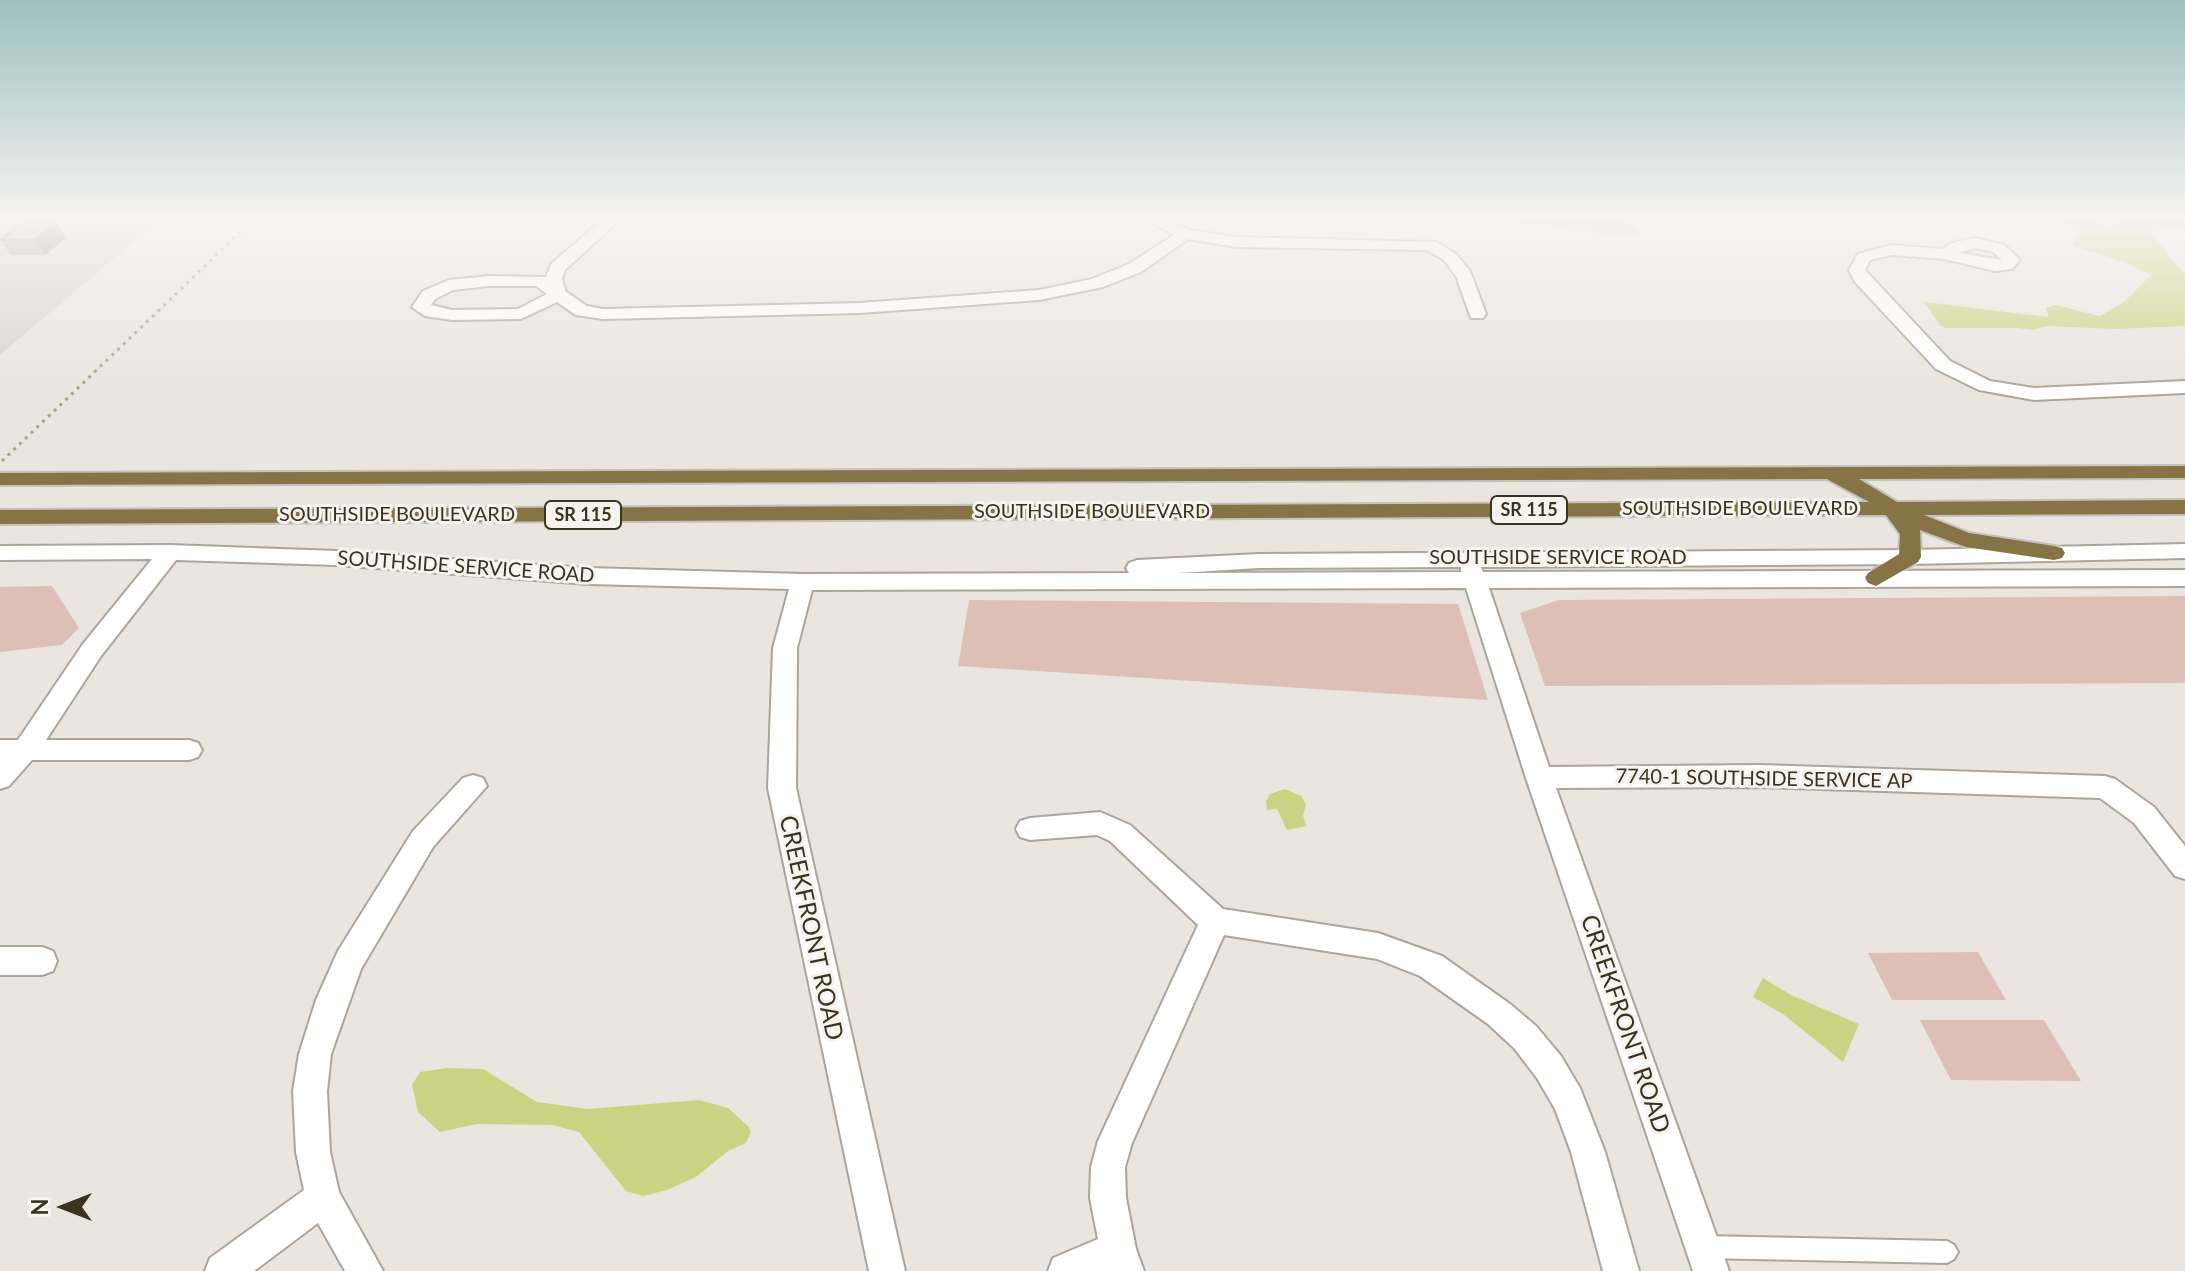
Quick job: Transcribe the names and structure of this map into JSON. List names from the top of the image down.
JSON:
{
  "streets": {
    "highway": ["SOUTHSIDE BOULEVARD", "SR 115"],
    "street": ["SOUTHSIDE SERVICE ROAD", "7740-1 SOUTHSIDE SERVICE AP", "CREEKFRONT ROAD"]
  },
  "crossings": [
    ["SOUTHSIDE SERVICE ROAD", "CREEKFRONT ROAD"],
    ["7740-1 SOUTHSIDE SERVICE AP", "CREEKFRONT ROAD"]
  ],
  "north": "left"
}
